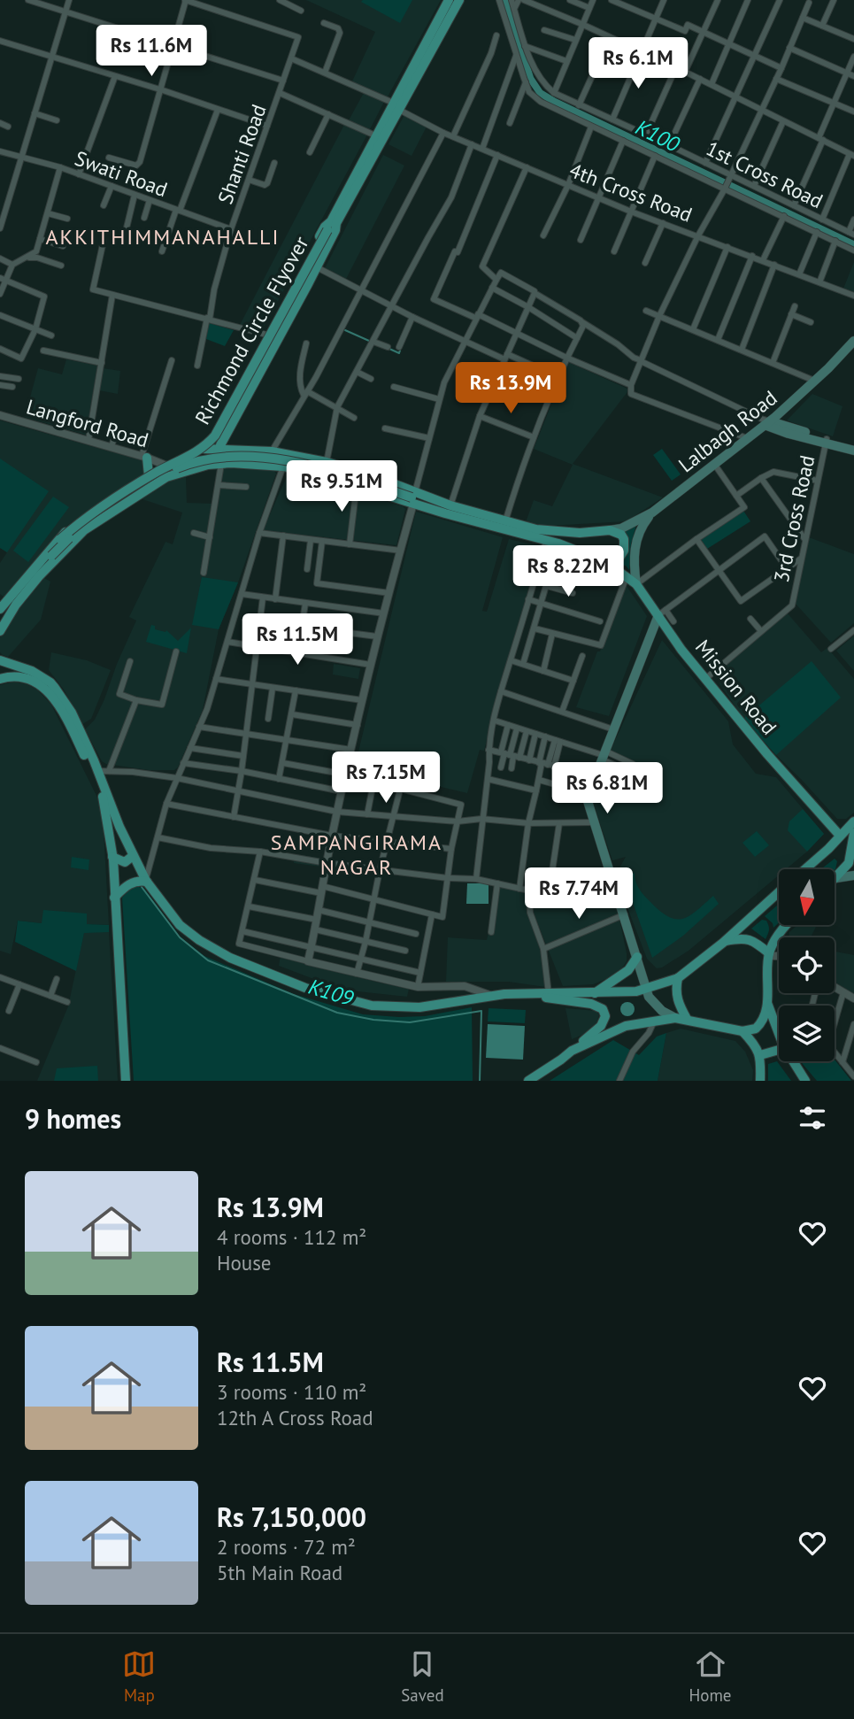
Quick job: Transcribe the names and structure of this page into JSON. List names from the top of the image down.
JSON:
{
  "streets": {
    "main road": ["Richmond Circle Flyover", "Lalbagh Road", "Mission Road"],
    "street": [
      "Shanti Road",
      "Swati Road",
      "1st Cross Road",
      "4th Cross Road",
      "Langford Road",
      "3rd Cross Road"
    ]
  },
  "crossings": [
    ["Shanti Road", "Swati Road"],
    ["Shanti Road", "4th Cross Road"],
    ["Richmond Circle Flyover", "Langford Road"],
    ["Richmond Circle Flyover", "Mission Road"]
  ],
  "districts": ["AKKITHIMMANAHALLI", "SAMPANGIRAMA NAGAR"],
  "water": ["K100", "K109"],
  "north": "bottom",
  "page": {
    "price": [
      "Rs 11.6M",
      "Rs 6.1M",
      "Rs 13.9M",
      "Rs 9.51M",
      "Rs 8.22M",
      "Rs 11.5M",
      "Rs 7.15M",
      "Rs 6.81M",
      "Rs 7.74M"
    ],
    "heading": "9 homes",
    "list": [
      {
        "name": "Rs 13.9M",
        "note": "4 rooms · 112 m² · House"
      },
      {
        "name": "Rs 11.5M",
        "note": "3 rooms · 110 m² · 12th A Cross Road"
      },
      {
        "name": "Rs 7,150,000",
        "note": "2 rooms · 72 m² · 5th Main Road"
      }
    ],
    "tabs": ["Map", "Saved", "Home"]
  }
}
